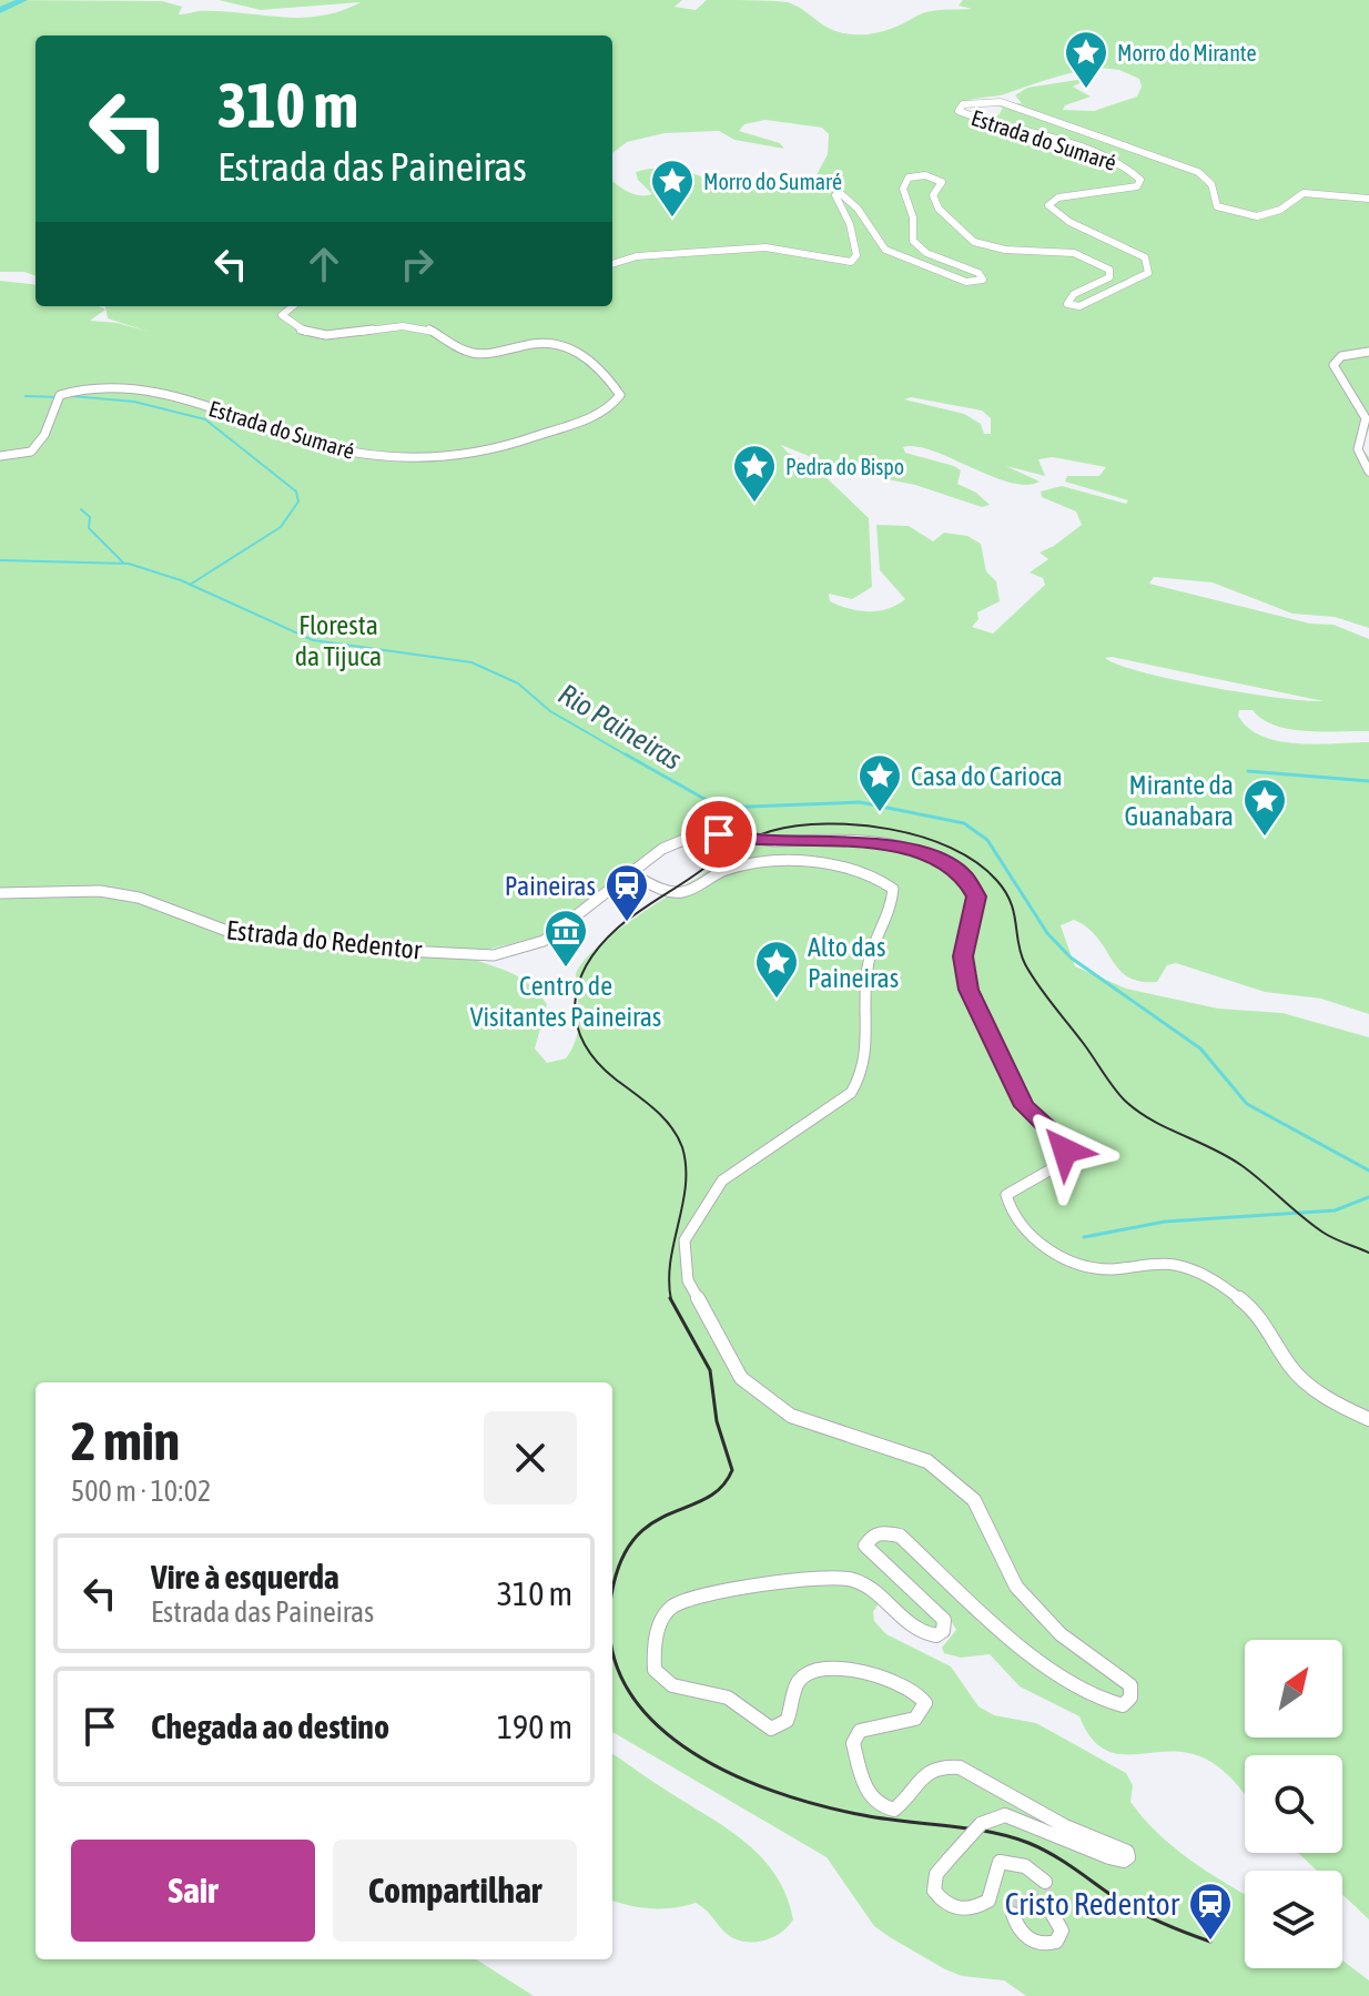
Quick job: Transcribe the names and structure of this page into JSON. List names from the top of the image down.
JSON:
{
  "streets": {
    "street": ["Estrada do Sumaré", "Estrada do Redentor"]
  },
  "water": ["Rio Paineiras"],
  "parks": ["Floresta da Tijuca"],
  "places": {
    "place": [
      "Morro do Mirante",
      "Morro do Sumaré",
      "Pedra do Bispo",
      "Casa do Carioca",
      "Mirante da Guanabara",
      "Alto das Paineiras"
    ],
    "station": ["Paineiras", "Cristo Redentor"],
    "museum": ["Centro de Visitantes Paineiras"]
  },
  "north": "top right",
  "page": {
    "turn": ["310 m", "Estrada das Paineiras"],
    "heading": ["2 min", "500 m · 10:02"],
    "list": [
      {
        "name": "Vire à esquerda",
        "note": "Estrada das Paineiras",
        "value": "310 m"
      },
      {
        "name": "Chegada ao destino",
        "value": "190 m"
      }
    ],
    "buttons": ["Sair", "Compartilhar"]
  }
}
